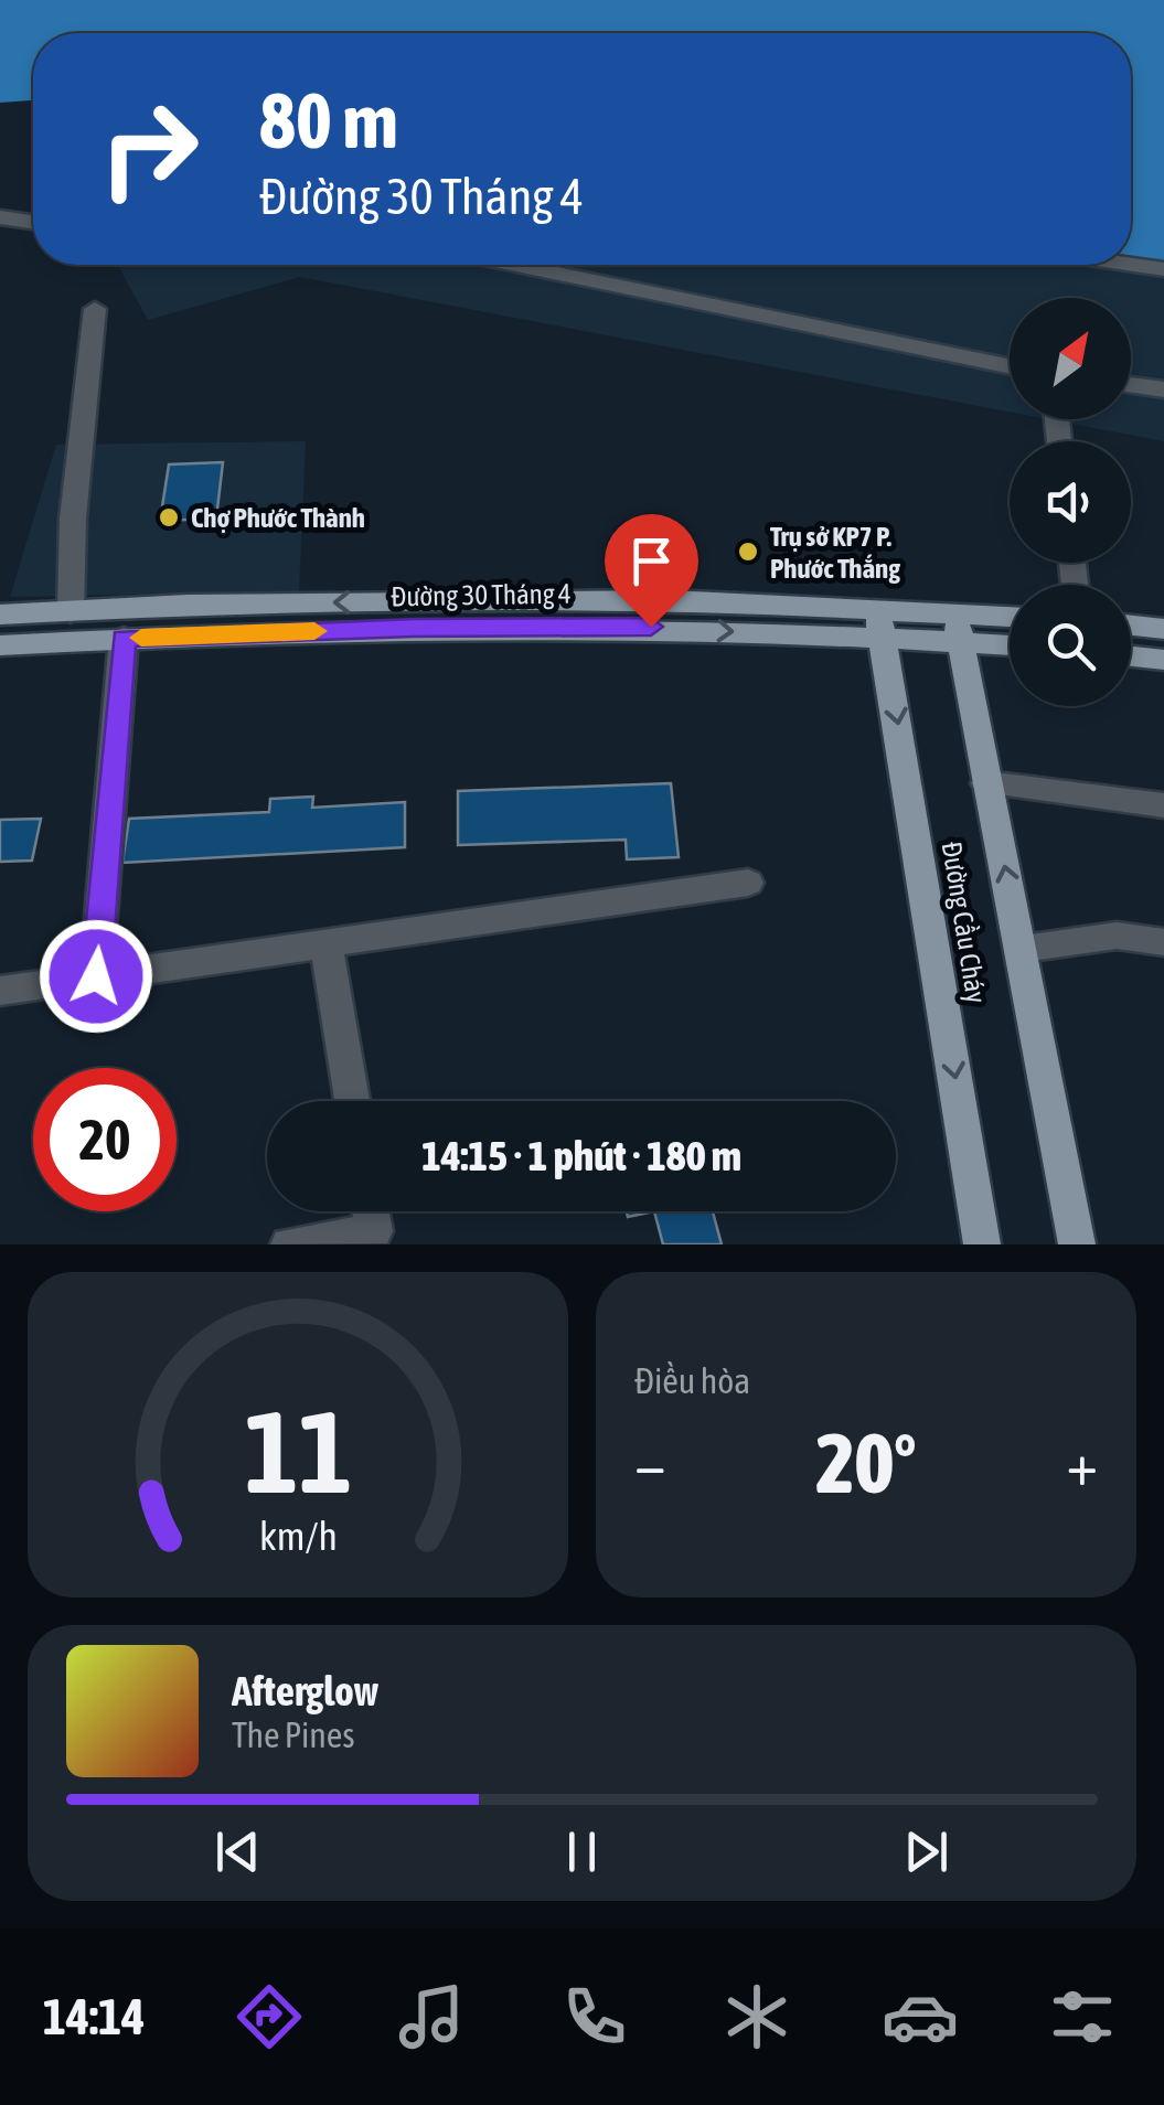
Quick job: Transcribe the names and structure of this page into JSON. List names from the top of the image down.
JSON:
{
  "streets": {
    "main road": ["Đường 30 Tháng 4", "Đường Cầu Cháy"]
  },
  "crossings": [
    ["Đường 30 Tháng 4", "Đường Cầu Cháy"]
  ],
  "places": ["Chợ Phước Thành", "Trụ sở KP7 P. Phước Thắng"],
  "north": "top right",
  "page": {
    "turn": ["80 m", "Đường 30 Tháng 4"],
    "limit": "20",
    "trip": "14:15 · 1 phút · 180 m",
    "tile": "Điều hòa",
    "heat": ["−", "20°", "+"],
    "song": ["Afterglow", "The Pines"],
    "tabs": "14:14",
    "gauge": ["11", "km/h"]
  }
}
